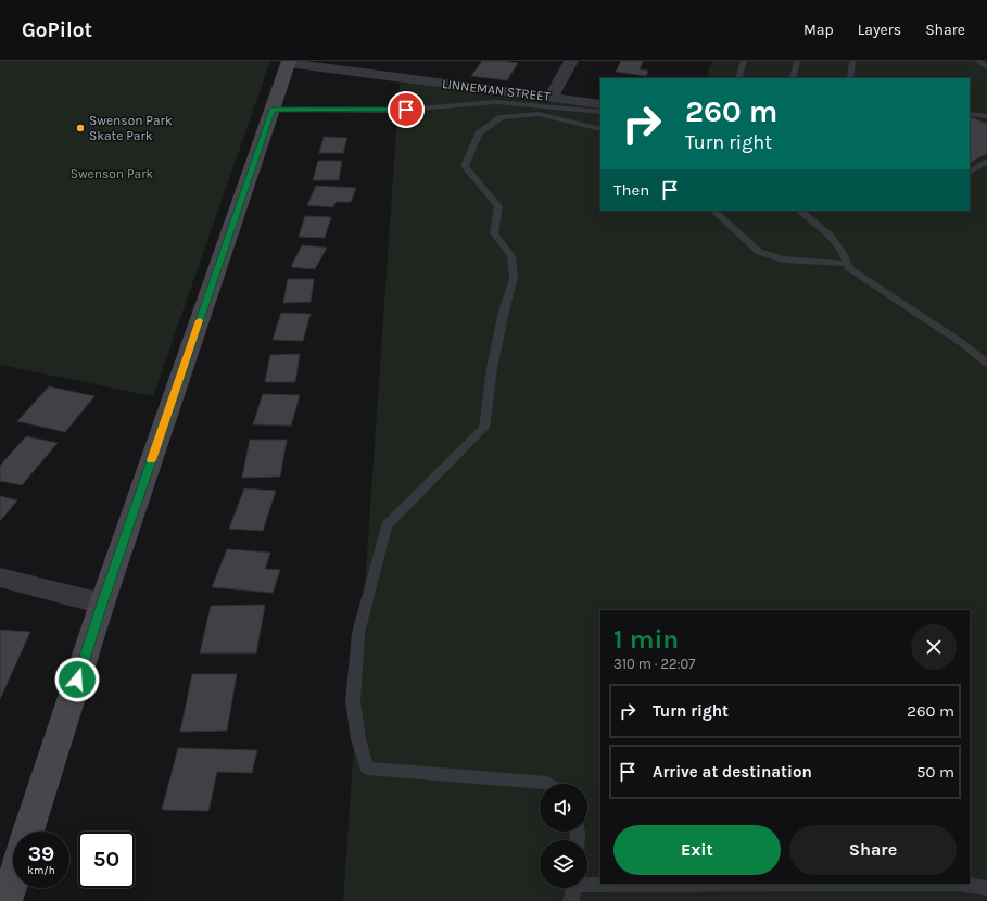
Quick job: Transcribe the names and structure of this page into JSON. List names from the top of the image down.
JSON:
{
  "streets": {
    "street": ["LINNEMAN STREET"]
  },
  "parks": ["Swenson Park"],
  "places": ["Swenson Park Skate Park"],
  "page": {
    "header": "GoPilot",
    "nav": ["Map", "Layers", "Share"],
    "turn": ["260 m", "Turn right"],
    "then": "Then",
    "heading": ["1 min", "310 m · 22:07"],
    "list": [
      {
        "name": "Turn right",
        "value": "260 m"
      },
      {
        "name": "Arrive at destination",
        "value": "50 m"
      }
    ],
    "buttons": ["Exit", "Share"],
    "speed": "39 km/h",
    "limit": "50"
  }
}
